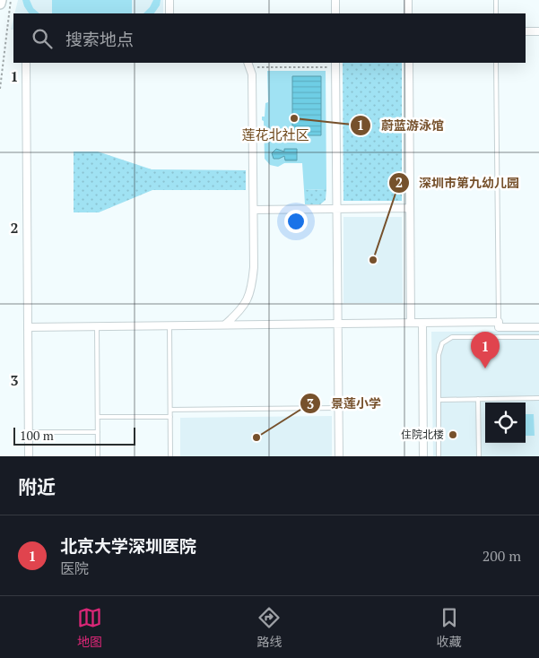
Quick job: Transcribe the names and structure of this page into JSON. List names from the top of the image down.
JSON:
{
  "districts": ["莲花北社区"],
  "places": [
    "蔚蓝游泳馆",
    "深圳市第九幼儿园",
    "住院北楼",
    "景莲小学"
  ],
  "scale_bar": "100 m",
  "page": {
    "search": "搜索地点",
    "pins": "1",
    "scale": "100 m",
    "heading": "附近",
    "list": [
      {
        "mark": "1",
        "name": "北京大学深圳医院",
        "note": "医院",
        "value": "200 m"
      }
    ],
    "nav": ["地图", "路线", "收藏"]
  },
  "grid": {
    "rows": ["1", "2", "3"]
  }
}
